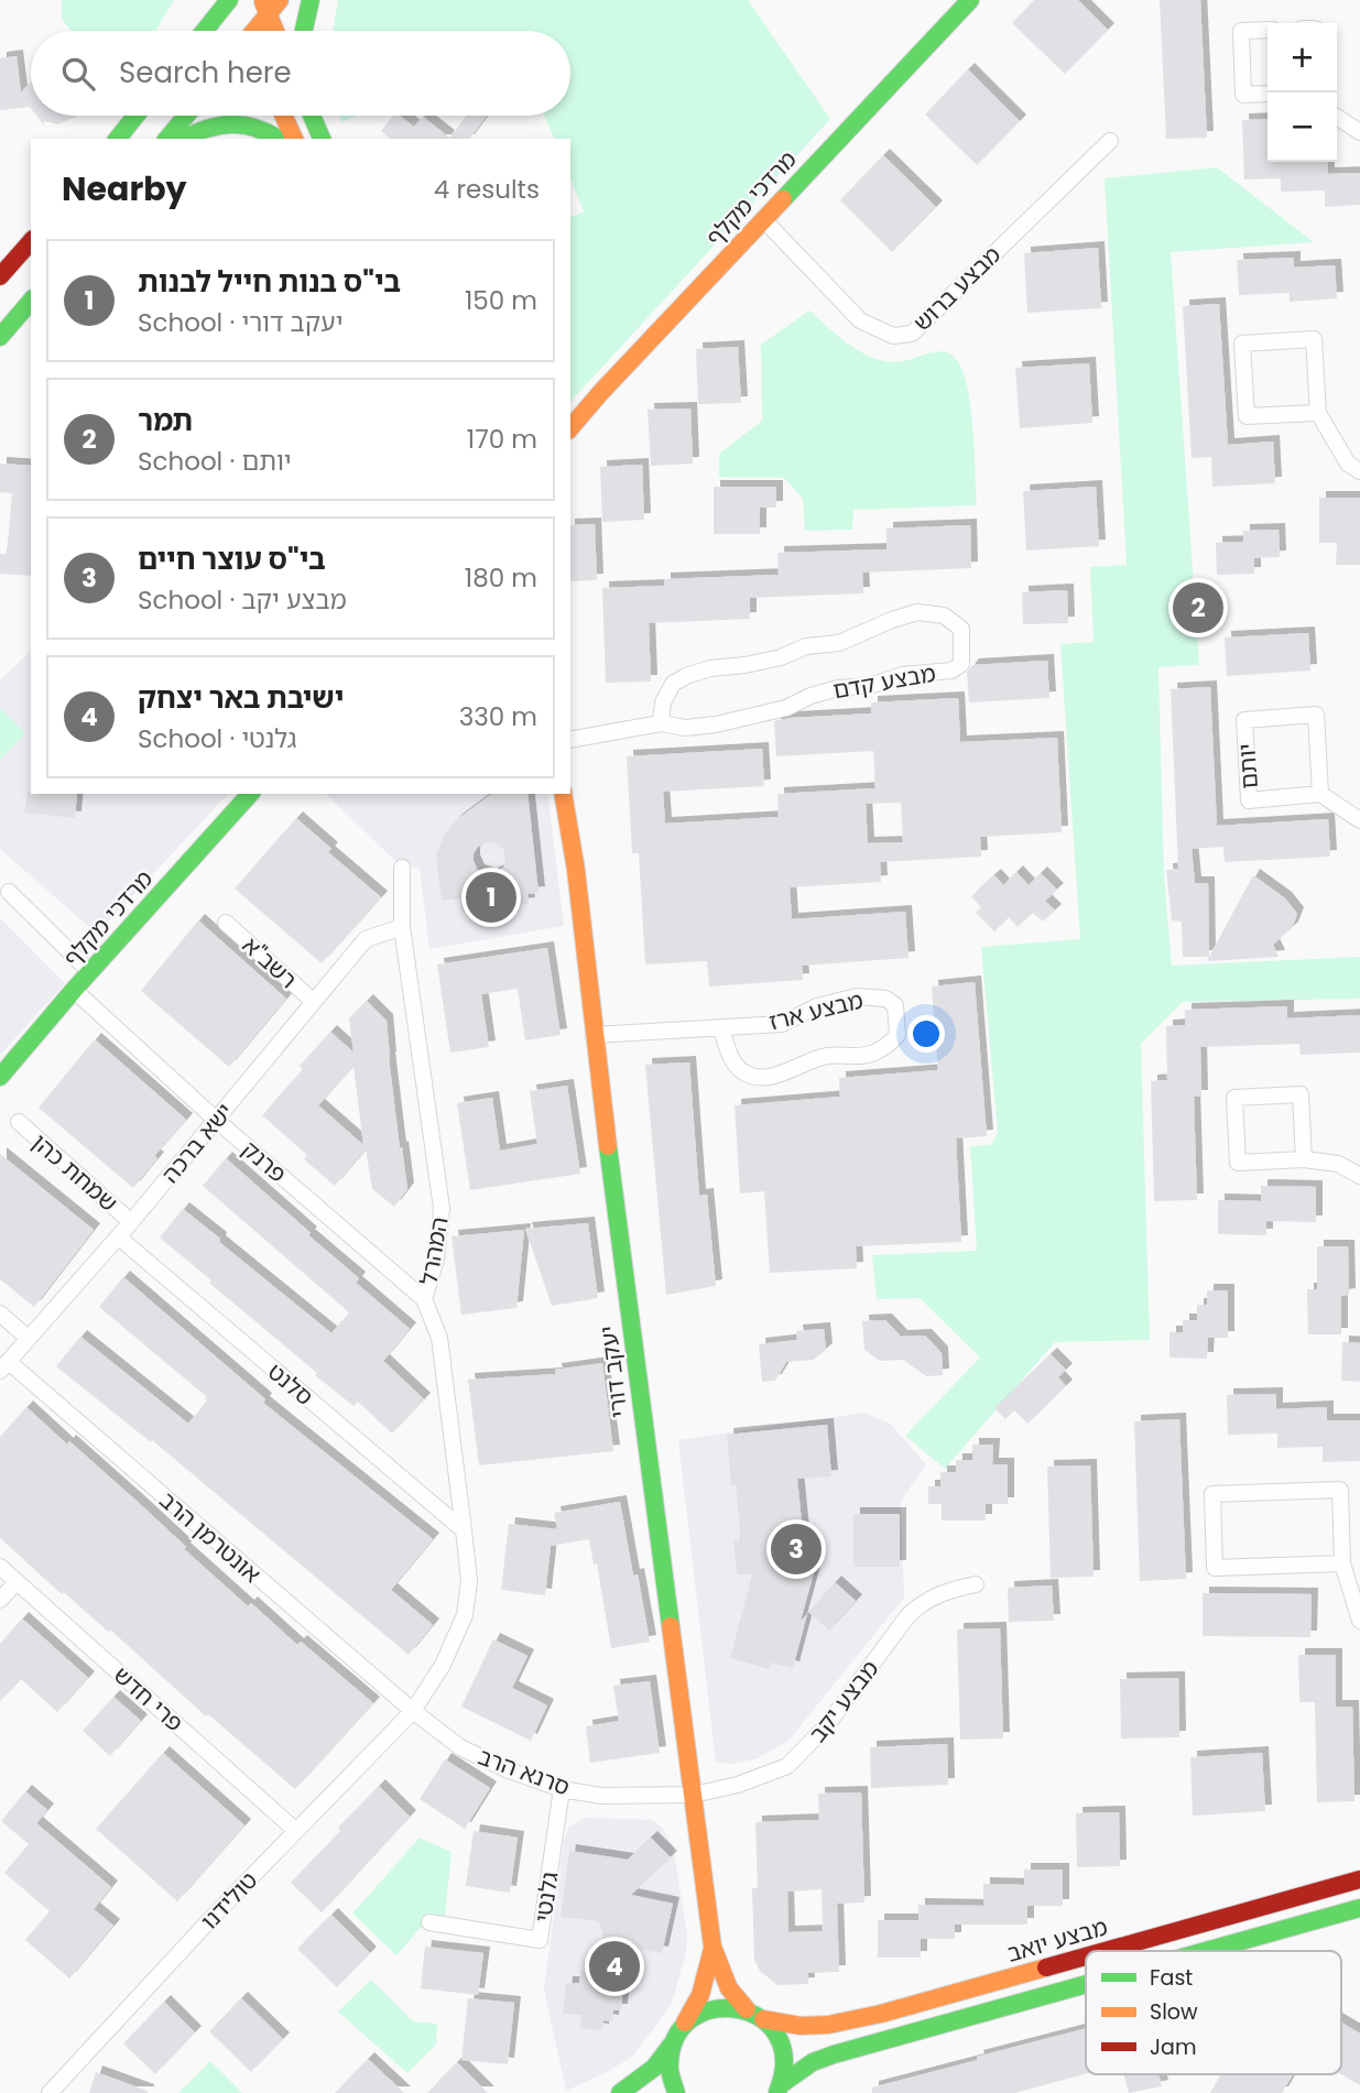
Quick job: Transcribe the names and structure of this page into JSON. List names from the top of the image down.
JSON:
{
  "streets": {
    "street": [
      "מרדכי מקלף",
      "מבצע ברוש",
      "מבצע קדם",
      "יותם",
      "רשב\"א",
      "מבצע ארז",
      "ישא ברכה",
      "פרנק",
      "שמחת כהן",
      "המהרל",
      "יעקב דורי",
      "סלנט",
      "אונטרמן הרב",
      "פרי חדש",
      "מבצע יקב",
      "סרנא הרב",
      "גלנטי",
      "טולידנו",
      "מבצע יואב"
    ]
  },
  "crossings": [
    ["מרדכי מקלף", "מבצע ברוש"],
    ["מרדכי מקלף", "פרנק"],
    ["רשב\"א", "ישא ברכה"],
    ["מבצע ארז", "יעקב דורי"],
    ["ישא ברכה", "פרנק"],
    ["ישא ברכה", "שמחת כהן"],
    ["ישא ברכה", "המהרל"],
    ["ישא ברכה", "סלנט"],
    ["ישא ברכה", "אונטרמן הרב"],
    ["פרנק", "המהרל"],
    ["המהרל", "סלנט"],
    ["המהרל", "אונטרמן הרב"],
    ["המהרל", "סרנא הרב"],
    ["המהרל", "טולידנו"],
    ["יעקב דורי", "מבצע יקב"],
    ["יעקב דורי", "סרנא הרב"],
    ["אונטרמן הרב", "סרנא הרב"],
    ["אונטרמן הרב", "טולידנו"],
    ["פרי חדש", "טולידנו"],
    ["מבצע יקב", "סרנא הרב"],
    ["סרנא הרב", "גלנטי"],
    ["סרנא הרב", "טולידנו"]
  ],
  "legend": ["Fast", "Slow", "Jam"],
  "page": {
    "map_buttons": ["+", "−"],
    "search": "Search here",
    "heading": ["Nearby", "4 results"],
    "list": [
      {
        "mark": "1",
        "name": "בי\"ס בנות חייל לבנות",
        "note": "School · יעקב דורי",
        "value": "150 m"
      },
      {
        "mark": "2",
        "name": "תמר",
        "note": "School · יותם",
        "value": "170 m"
      },
      {
        "mark": "3",
        "name": "בי\"ס עוצר חיים",
        "note": "School · מבצע יקב",
        "value": "180 m"
      },
      {
        "mark": "4",
        "name": "ישיבת באר יצחק",
        "note": "School · גלנטי",
        "value": "330 m"
      }
    ],
    "pins": [
      "2",
      "1",
      "3",
      "4"
    ]
  }
}
